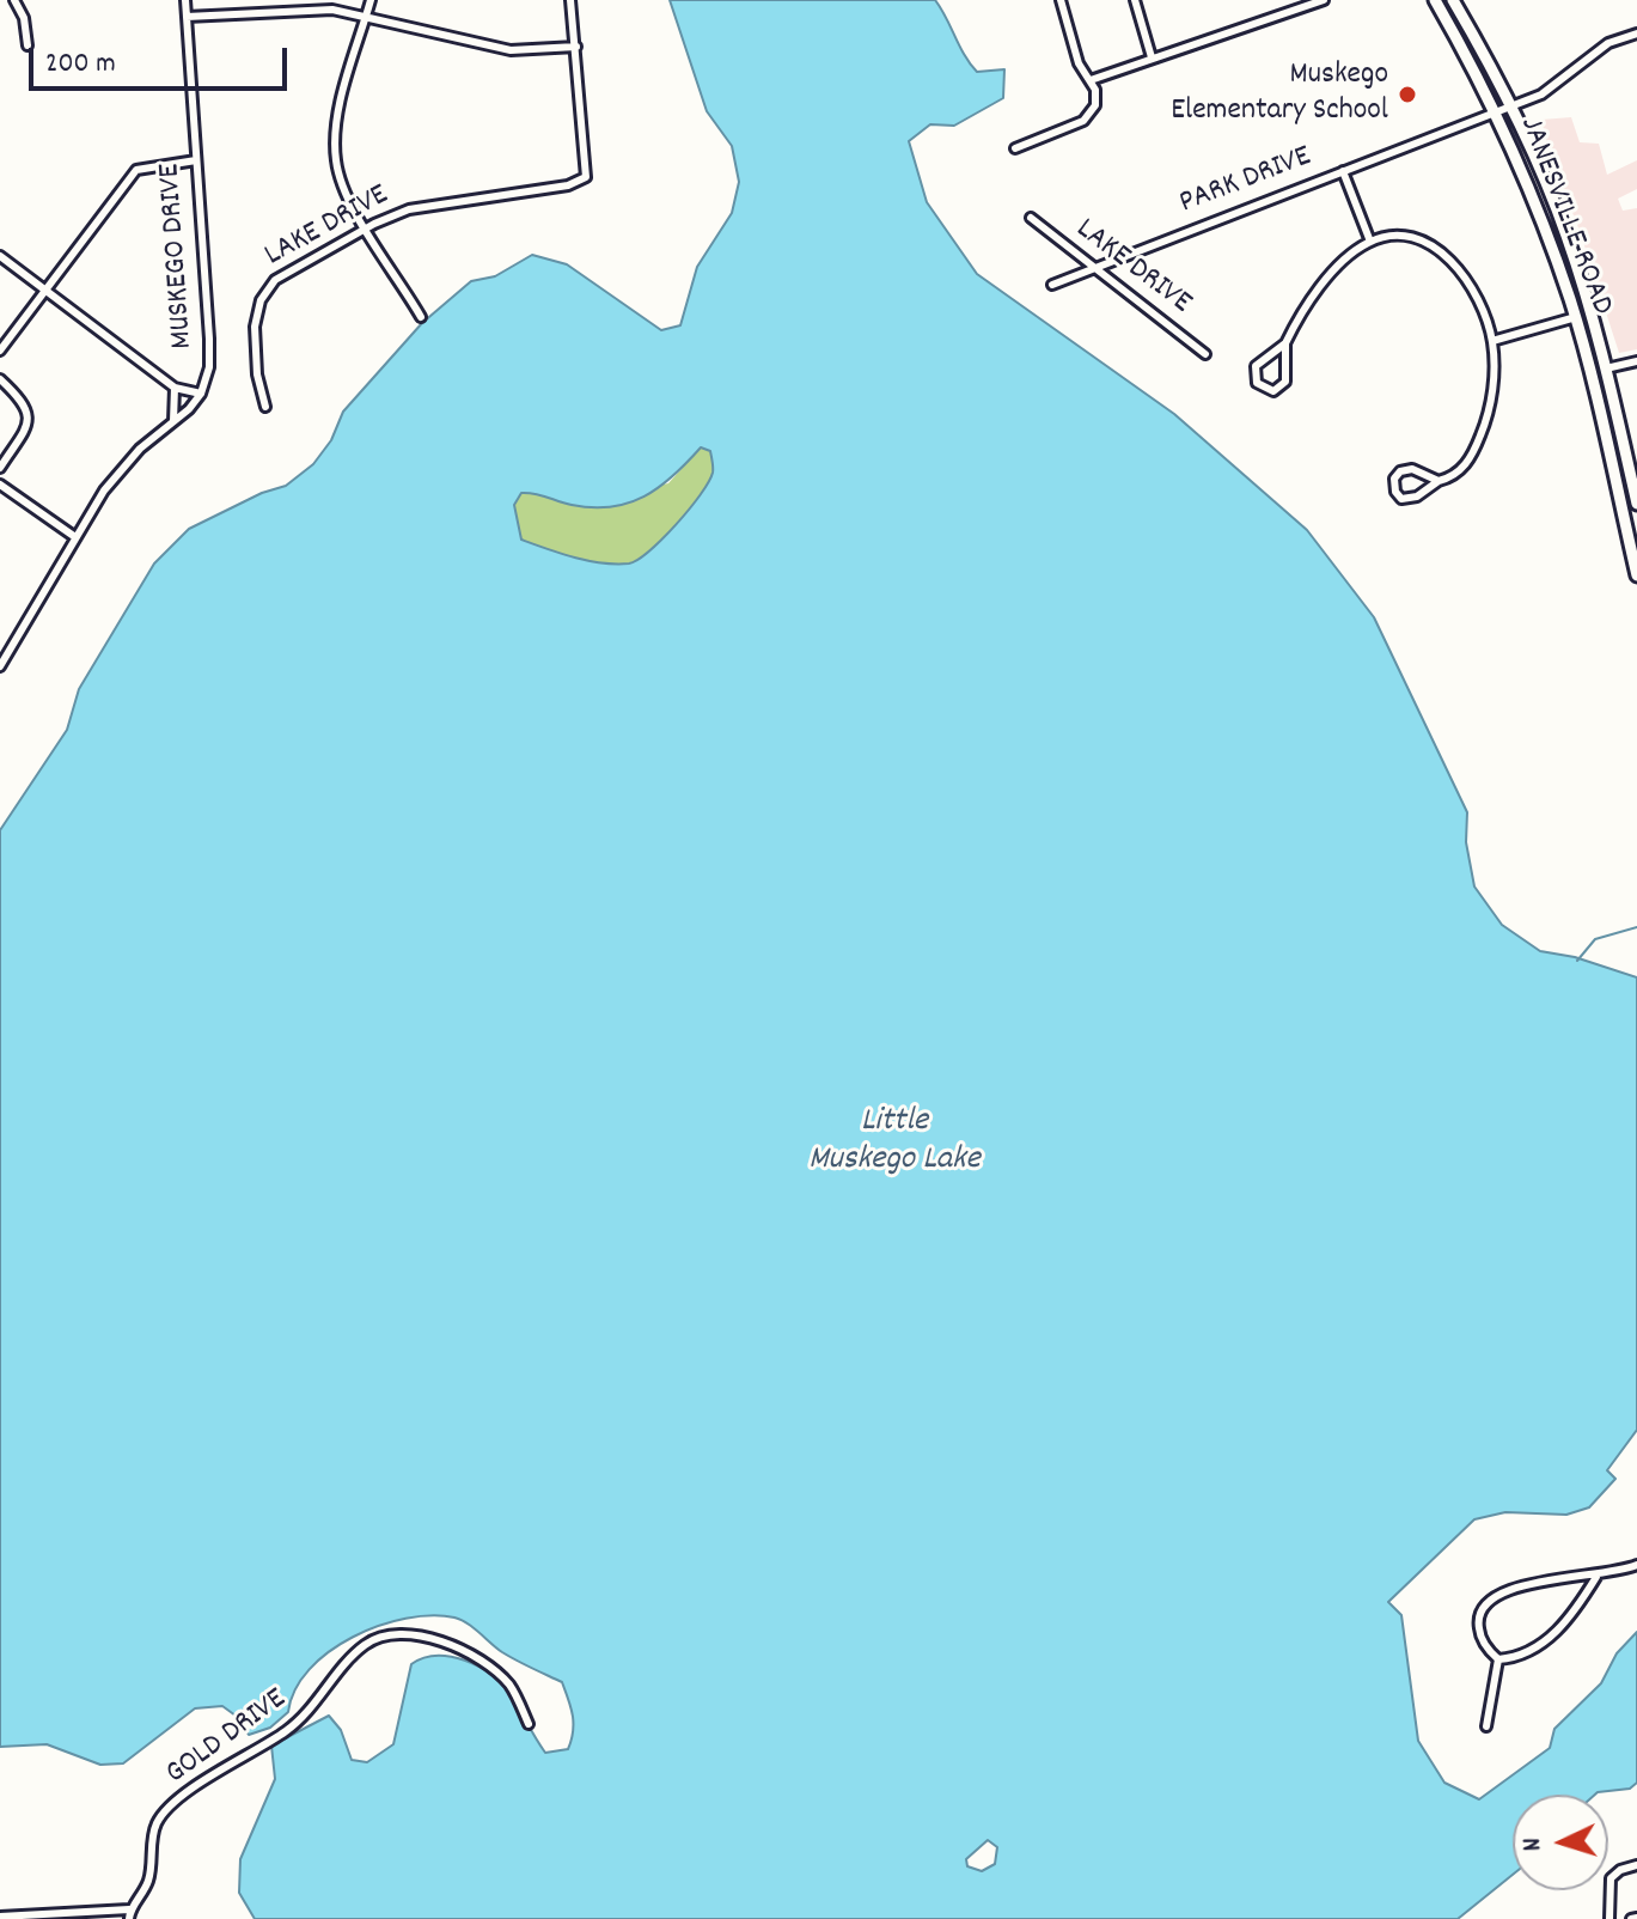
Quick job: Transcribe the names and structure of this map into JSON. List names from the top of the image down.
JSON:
{
  "streets": {
    "main road": ["JANESVILLE ROAD"],
    "street": [
      "PARK DRIVE",
      "LAKE DRIVE",
      "MUSKEGO DRIVE",
      "GOLD DRIVE"
    ]
  },
  "crossings": [
    ["PARK DRIVE", "JANESVILLE ROAD"],
    ["PARK DRIVE", "LAKE DRIVE"]
  ],
  "water": ["Little Muskego Lake"],
  "places": ["Muskego Elementary School"],
  "scale_bar": "200 m",
  "north": "left"
}
